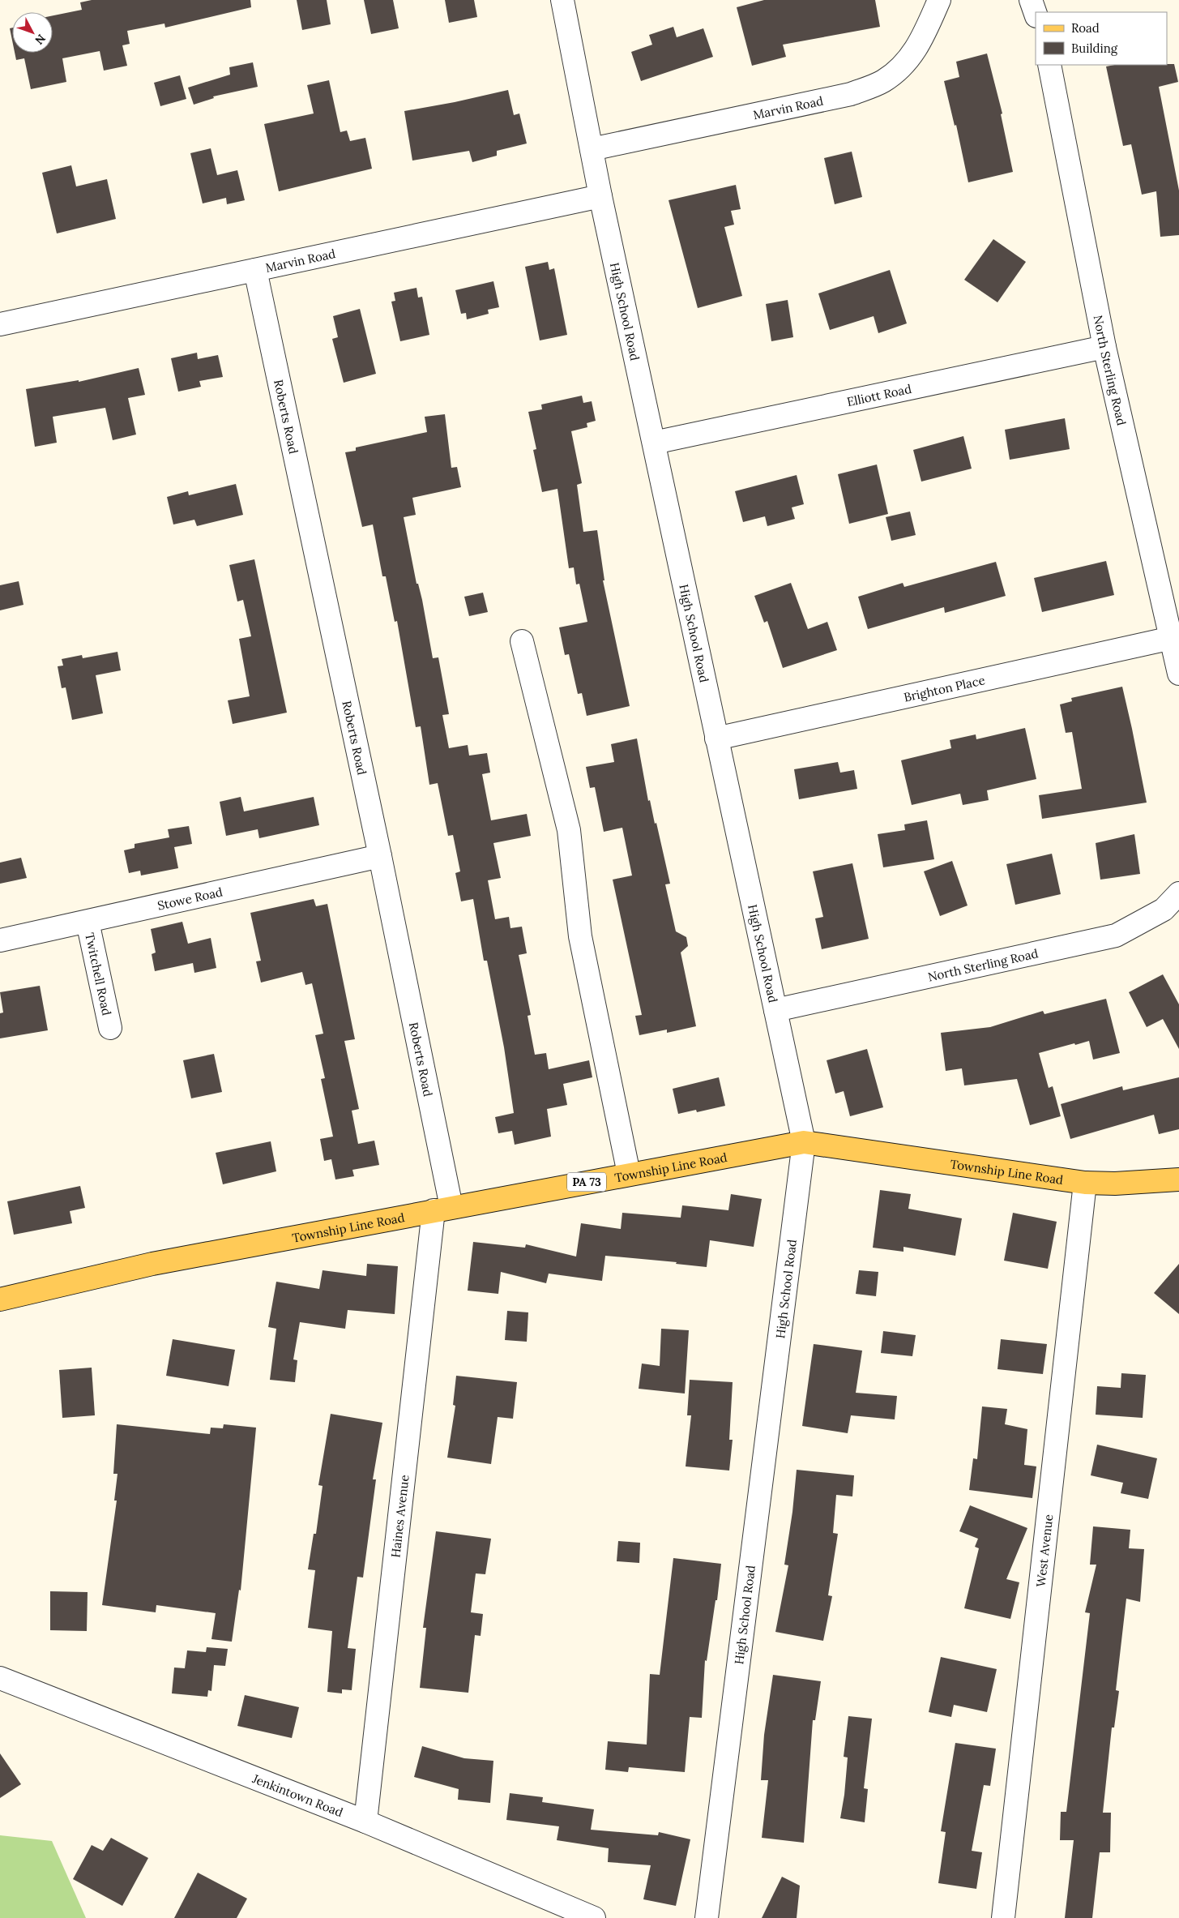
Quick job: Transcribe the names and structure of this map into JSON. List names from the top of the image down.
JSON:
{
  "streets": {
    "main road": ["Township Line Road", "PA 73"],
    "street": [
      "Marvin Road",
      "High School Road",
      "North Sterling Road",
      "Elliott Road",
      "Roberts Road",
      "Brighton Place",
      "Stowe Road",
      "Twitchell Road",
      "Haines Avenue",
      "West Avenue",
      "Jenkintown Road"
    ]
  },
  "crossings": [
    ["Marvin Road", "High School Road"],
    ["Marvin Road", "Roberts Road"],
    ["High School Road", "North Sterling Road"],
    ["High School Road", "Elliott Road"],
    ["High School Road", "Brighton Place"],
    ["High School Road", "Township Line Road"],
    ["North Sterling Road", "Elliott Road"],
    ["North Sterling Road", "Brighton Place"],
    ["Roberts Road", "Stowe Road"],
    ["Roberts Road", "Township Line Road"],
    ["Roberts Road", "Haines Avenue"],
    ["Stowe Road", "Twitchell Road"],
    ["Township Line Road", "Haines Avenue"],
    ["Township Line Road", "West Avenue"],
    ["Haines Avenue", "Jenkintown Road"]
  ],
  "legend": ["Road", "Building"],
  "north": "bottom right"
}
